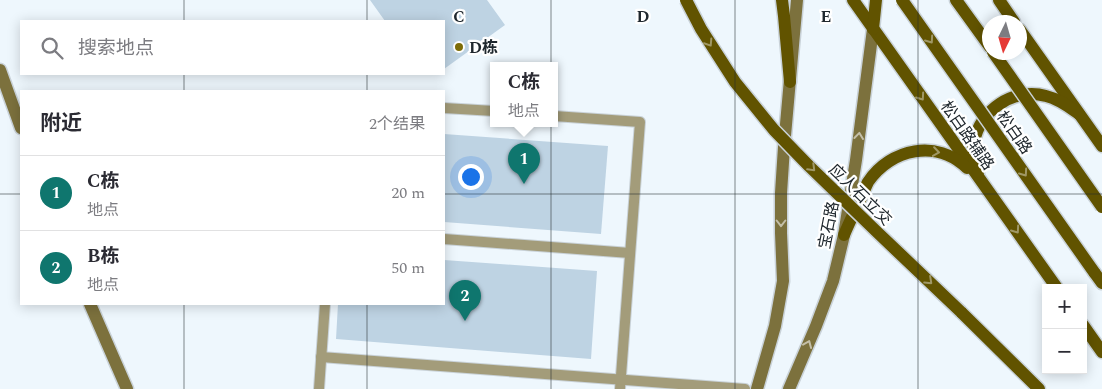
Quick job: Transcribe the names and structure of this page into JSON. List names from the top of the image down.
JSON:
{
  "streets": {
    "main road": [
      "松白路",
      "松白路辅路",
      "应人石立交",
      "宝石路"
    ]
  },
  "crossings": [
    ["松白路辅路", "宝石路"]
  ],
  "one_way": ["松白路辅路", "应人石立交", "宝石路"],
  "places": ["D栋"],
  "north": "bottom",
  "page": {
    "search": "搜索地点",
    "popup": ["C栋", "地点"],
    "heading": ["附近", "2个结果"],
    "pins": ["1", "2"],
    "list": [
      {
        "mark": "1",
        "name": "C栋",
        "note": "地点",
        "value": "20 m"
      },
      {
        "mark": "2",
        "name": "B栋",
        "note": "地点",
        "value": "50 m"
      }
    ],
    "map_buttons": ["+", "−"]
  },
  "grid": {
    "columns": ["C", "D", "E"]
  }
}
